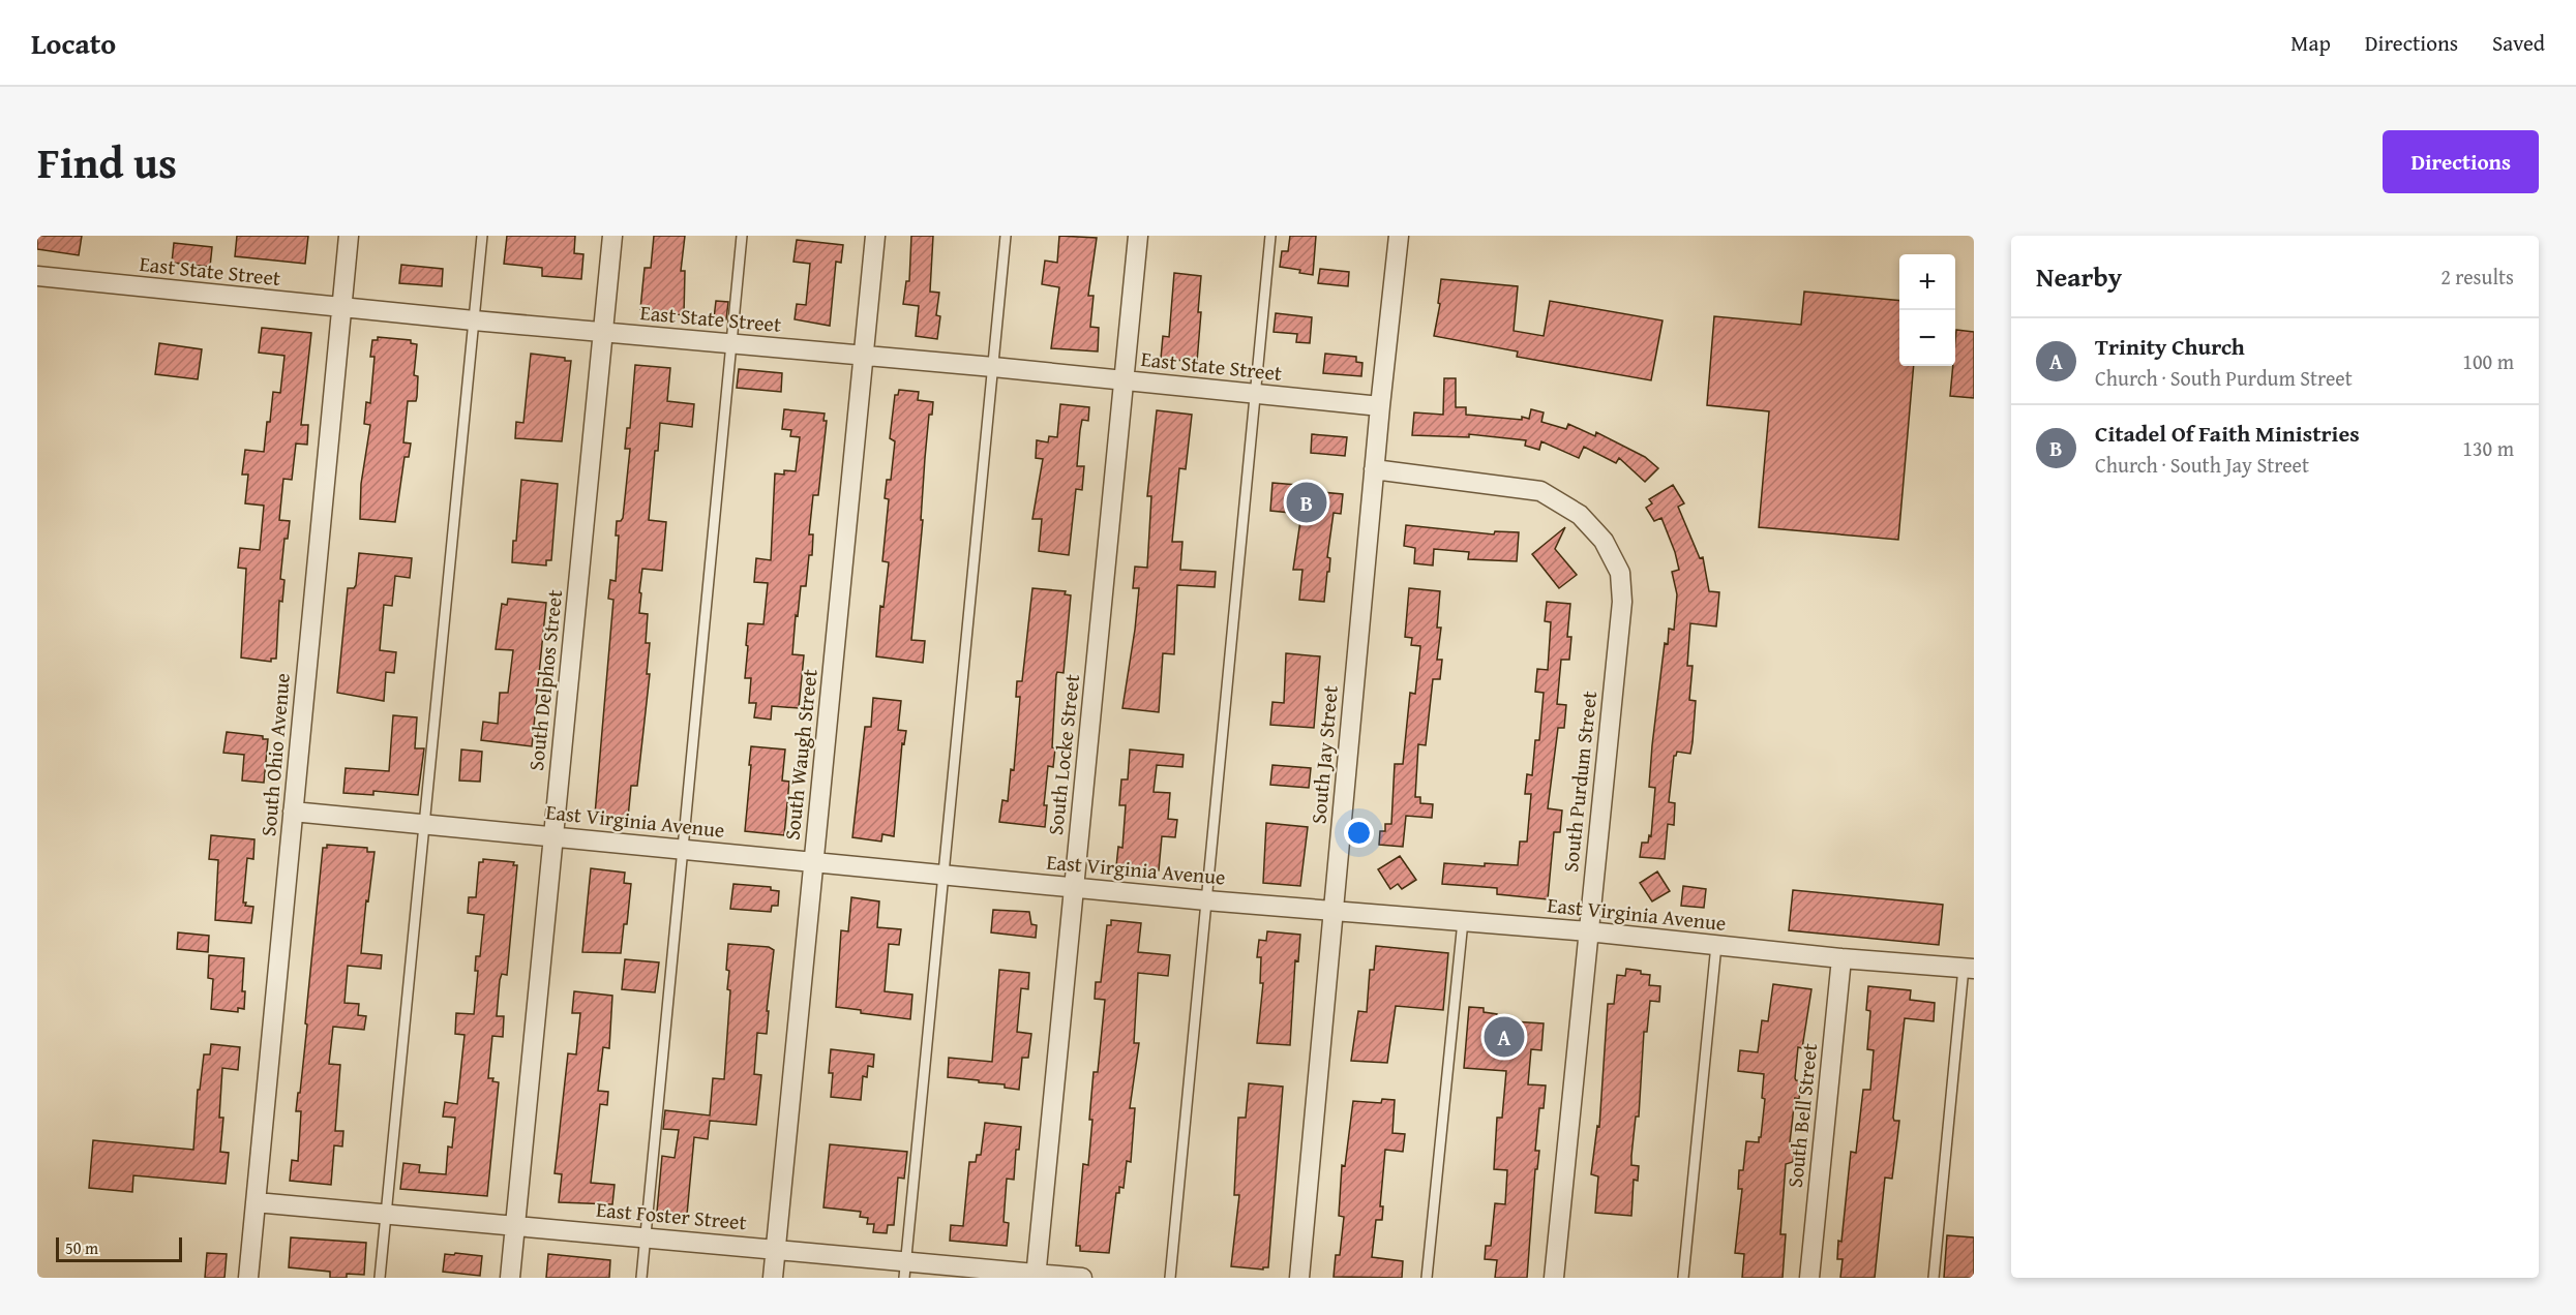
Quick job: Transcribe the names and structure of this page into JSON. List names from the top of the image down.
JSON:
{
  "streets": {
    "street": [
      "East State Street",
      "South Delphos Street",
      "South Ohio Avenue",
      "South Waugh Street",
      "South Locke Street",
      "South Jay Street",
      "South Purdum Street",
      "East Virginia Avenue",
      "South Bell Street",
      "East Foster Street"
    ]
  },
  "crossings": [
    ["East State Street", "South Delphos Street"],
    ["East State Street", "South Ohio Avenue"],
    ["East State Street", "South Waugh Street"],
    ["East State Street", "South Locke Street"],
    ["East State Street", "South Jay Street"],
    ["South Delphos Street", "East Virginia Avenue"],
    ["South Delphos Street", "East Foster Street"],
    ["South Ohio Avenue", "East Virginia Avenue"],
    ["South Ohio Avenue", "East Foster Street"],
    ["South Waugh Street", "East Virginia Avenue"],
    ["South Waugh Street", "East Foster Street"],
    ["South Locke Street", "East Virginia Avenue"],
    ["South Locke Street", "East Foster Street"],
    ["South Jay Street", "South Purdum Street"],
    ["South Jay Street", "East Virginia Avenue"],
    ["South Purdum Street", "East Virginia Avenue"],
    ["East Virginia Avenue", "South Bell Street"]
  ],
  "scale_bar": "50 m",
  "page": {
    "header": "Locato",
    "nav": ["Map", "Directions", "Saved"],
    "title": "Find us",
    "buttons": "Directions",
    "heading": ["Nearby", "2 results"],
    "map_buttons": ["+", "−"],
    "list": [
      {
        "mark": "A",
        "name": "Trinity Church",
        "note": "Church · South Purdum Street",
        "value": "100 m"
      },
      {
        "mark": "B",
        "name": "Citadel Of Faith Ministries",
        "note": "Church · South Jay Street",
        "value": "130 m"
      }
    ],
    "pins": ["B", "A"],
    "scale": "50 m"
  }
}
